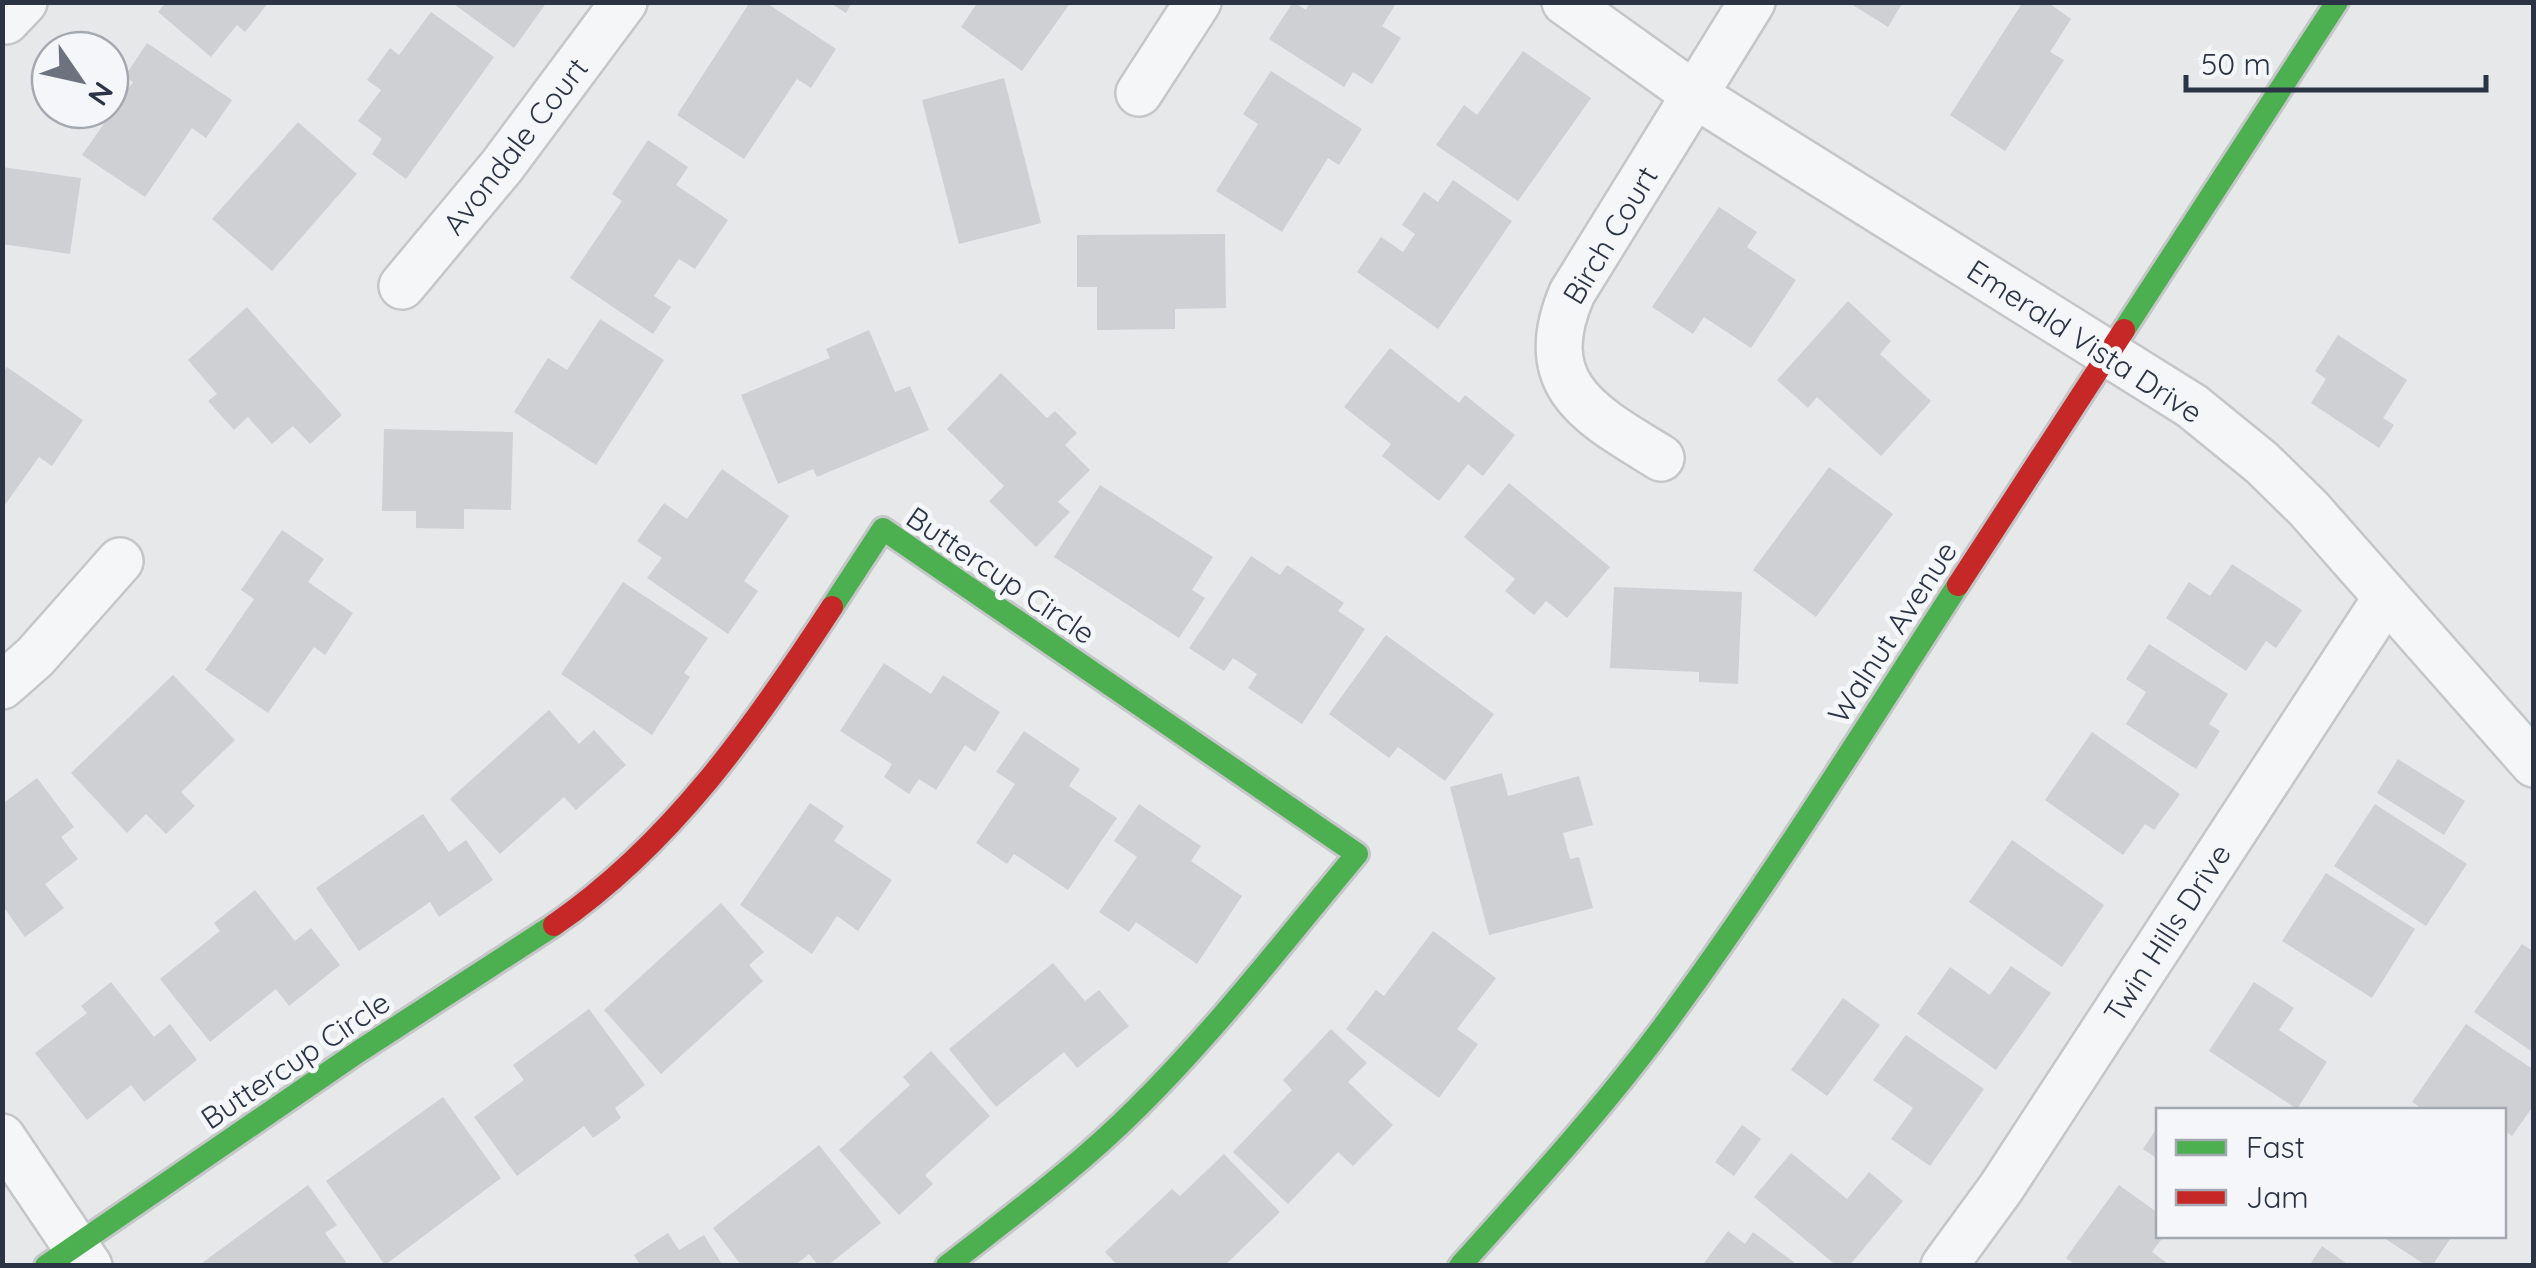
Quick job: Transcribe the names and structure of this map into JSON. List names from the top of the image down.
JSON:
{
  "streets": {
    "street": [
      "Avondale Court",
      "Birch Court",
      "Emerald Vista Drive",
      "Buttercup Circle",
      "Walnut Avenue",
      "Twin Hills Drive"
    ]
  },
  "crossings": [
    ["Birch Court", "Emerald Vista Drive"],
    ["Emerald Vista Drive", "Walnut Avenue"],
    ["Emerald Vista Drive", "Twin Hills Drive"]
  ],
  "legend": ["Fast", "Jam"],
  "scale_bar": "50 m",
  "north": "bottom right"
}
